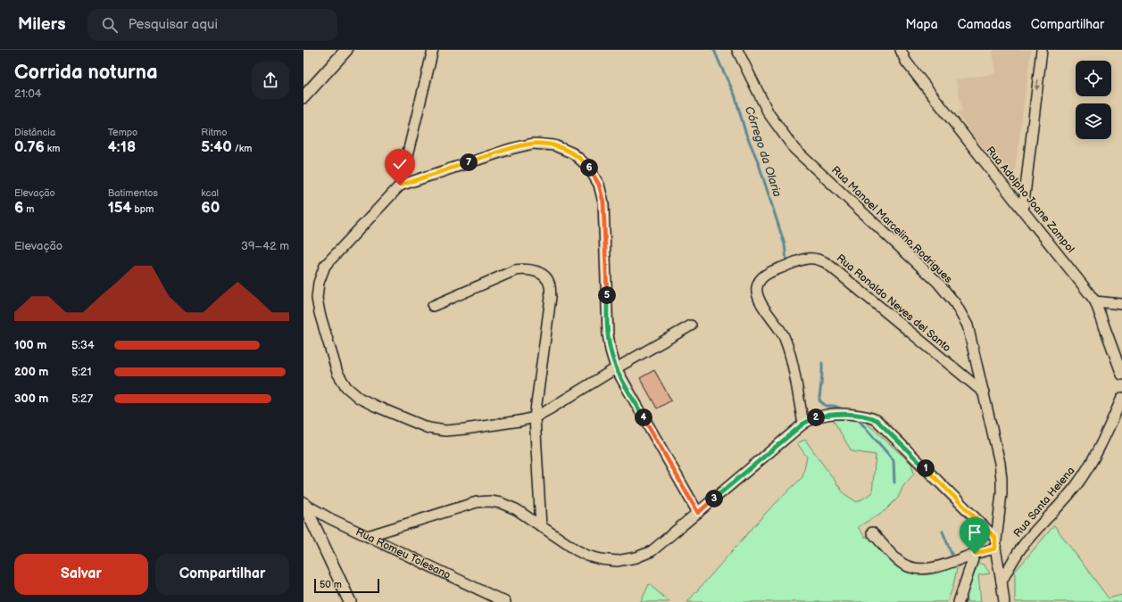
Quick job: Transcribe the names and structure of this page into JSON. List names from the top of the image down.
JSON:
{
  "streets": {
    "street": [
      "Rua Adolpho Joane Zampol",
      "Rua Manoel Marcelino Rodrigues",
      "Rua Ronaldo Neves del Santo",
      "Rua Santa Helena",
      "Rua Romeu Tolesano"
    ]
  },
  "crossings": [
    ["Rua Manoel Marcelino Rodrigues", "Rua Ronaldo Neves del Santo"],
    ["Rua Manoel Marcelino Rodrigues", "Rua Santa Helena"]
  ],
  "water": ["Córrego da Olaria"],
  "scale_bar": "50 m",
  "page": {
    "header": "Milers",
    "search": "Pesquisar aqui",
    "nav": ["Mapa", "Camadas", "Compartilhar"],
    "heading": ["Corrida noturna", "21:04"],
    "stats": [
      ["Distância", "0.76 km"],
      ["Tempo", "4:18"],
      ["Ritmo", "5:40 /km"],
      ["Elevação", "6 m"],
      ["Batimentos", "154 bpm"],
      ["kcal", "60"]
    ],
    "pins": [
      "7",
      "6",
      "5",
      "2",
      "4",
      "1",
      "3"
    ],
    "chart": ["Elevação", "39–42 m"],
    "list": [
      {
        "name": "100 m",
        "note": "5:34"
      },
      {
        "name": "200 m",
        "note": "5:21"
      },
      {
        "name": "300 m",
        "note": "5:27"
      }
    ],
    "buttons": ["Salvar", "Compartilhar"],
    "scale": "50 m"
  }
}
